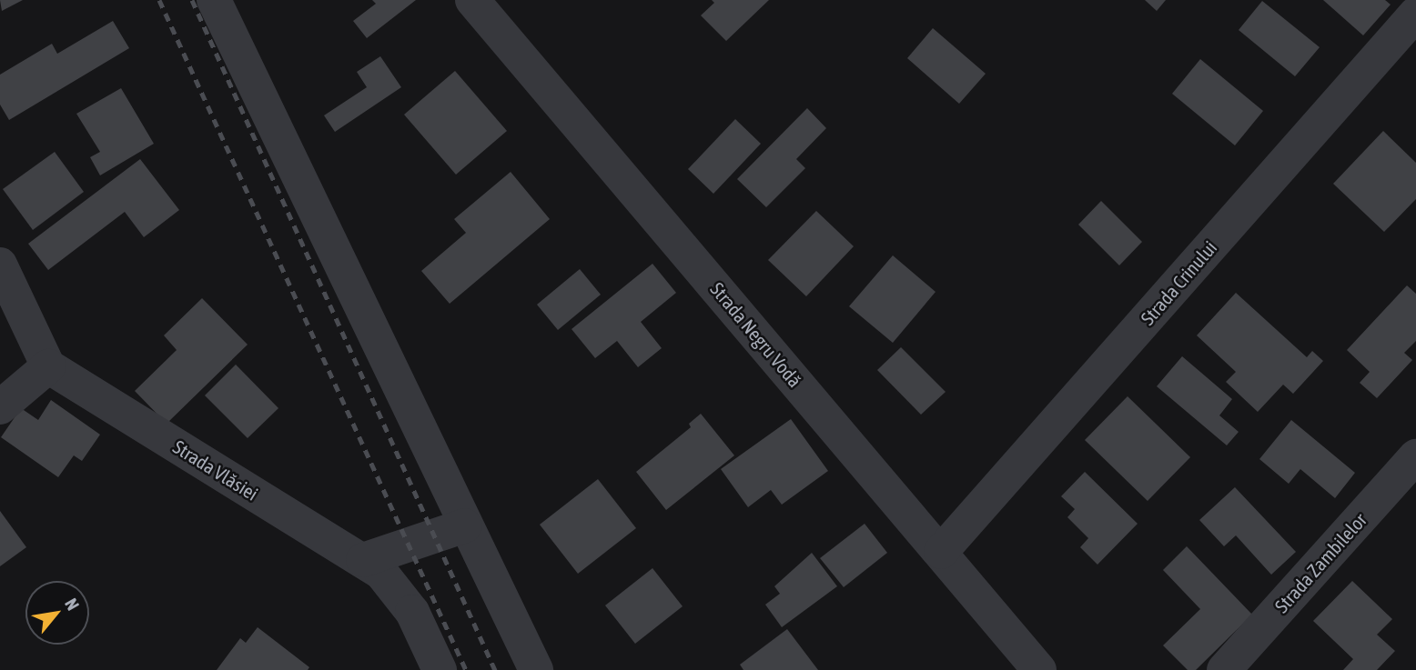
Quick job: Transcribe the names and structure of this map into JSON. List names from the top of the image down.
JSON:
{
  "streets": {
    "street": [
      "Strada Crinului",
      "Strada Negru Vodă",
      "Strada Vlăsiei",
      "Strada Zambilelor"
    ]
  },
  "crossings": [
    ["Strada Crinului", "Strada Negru Vodă"]
  ],
  "north": "top right"
}
